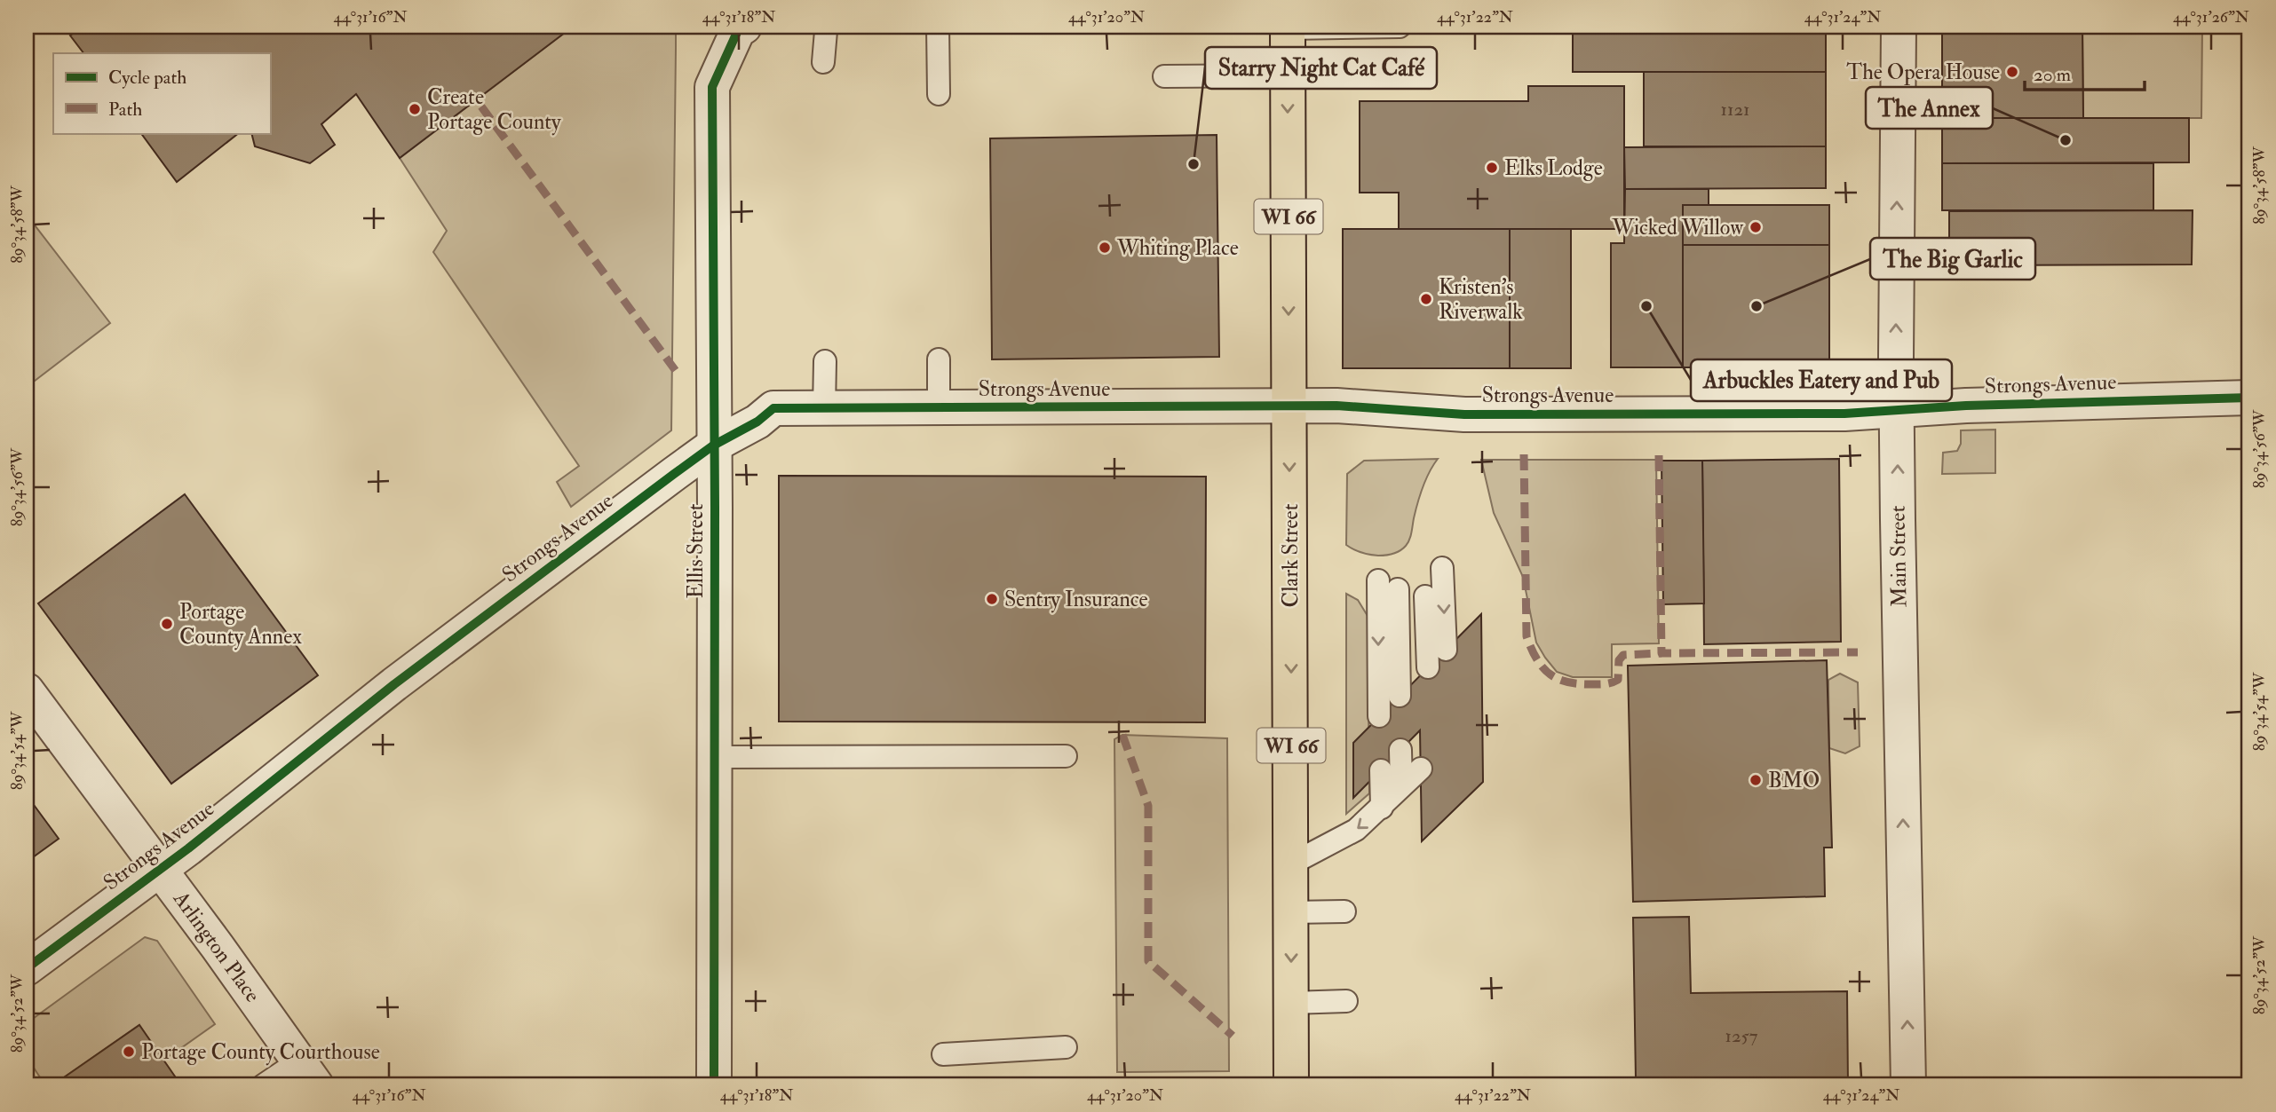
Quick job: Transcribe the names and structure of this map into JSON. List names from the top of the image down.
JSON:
{
  "streets": {
    "main road": ["WI 66", "Clark Street"],
    "street": [
      "Strongs Avenue",
      "Ellis Street",
      "Main Street",
      "Arlington Place"
    ]
  },
  "crossings": [
    ["Strongs Avenue", "Ellis Street"],
    ["Strongs Avenue", "Clark Street"],
    ["Strongs Avenue", "Main Street"],
    ["Strongs Avenue", "Arlington Place"]
  ],
  "one_way": ["Clark Street", "Main Street"],
  "places": [
    "The Opera House",
    "Create Portage County",
    "The Annex",
    "Starry Night Cat Café",
    "Elks Lodge",
    "Wicked Willow",
    "Whiting Place",
    "Kristen's Riverwalk",
    "Arbuckles Eatery and Pub",
    "The Big Garlic",
    "Sentry Insurance",
    "Portage County Annex",
    "BMO",
    "Portage County Courthouse"
  ],
  "house_numbers": ["1121", "1257"],
  "legend": ["Cycle path", "Path"],
  "scale_bar": "20 m",
  "coordinates": [
    "44°31'16\"N",
    "44°31'18\"N",
    "44°31'20\"N",
    "44°31'22\"N",
    "44°31'24\"N",
    "44°31'26\"N",
    "89°34'58\"W",
    "89°34'56\"W",
    "89°34'54\"W",
    "89°34'52\"W"
  ]
}
